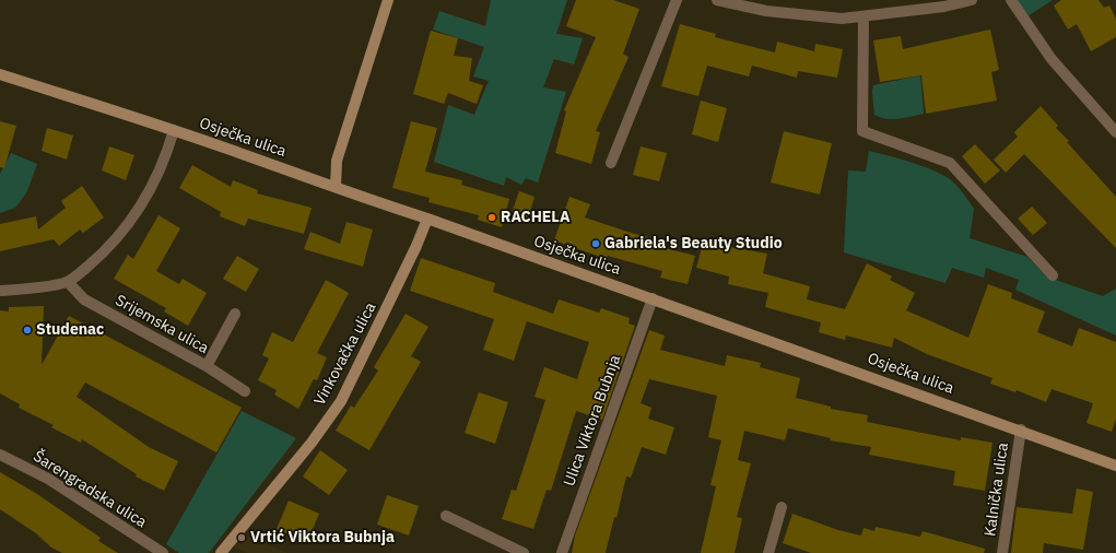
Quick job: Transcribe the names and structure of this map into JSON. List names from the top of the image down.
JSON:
{
  "streets": {
    "street": [
      "Osječka ulica",
      "Srijemska ulica",
      "Vinkovačka ulica",
      "Ulica Viktora Bubnja",
      "Šarengradska ulica",
      "Kalnička ulica"
    ]
  },
  "crossings": [
    ["Osječka ulica", "Vinkovačka ulica"],
    ["Osječka ulica", "Ulica Viktora Bubnja"],
    ["Osječka ulica", "Kalnička ulica"]
  ],
  "places": [
    "RACHELA",
    "Gabriela's Beauty Studio",
    "Studenac",
    "Vrtić Viktora Bubnja"
  ]
}
